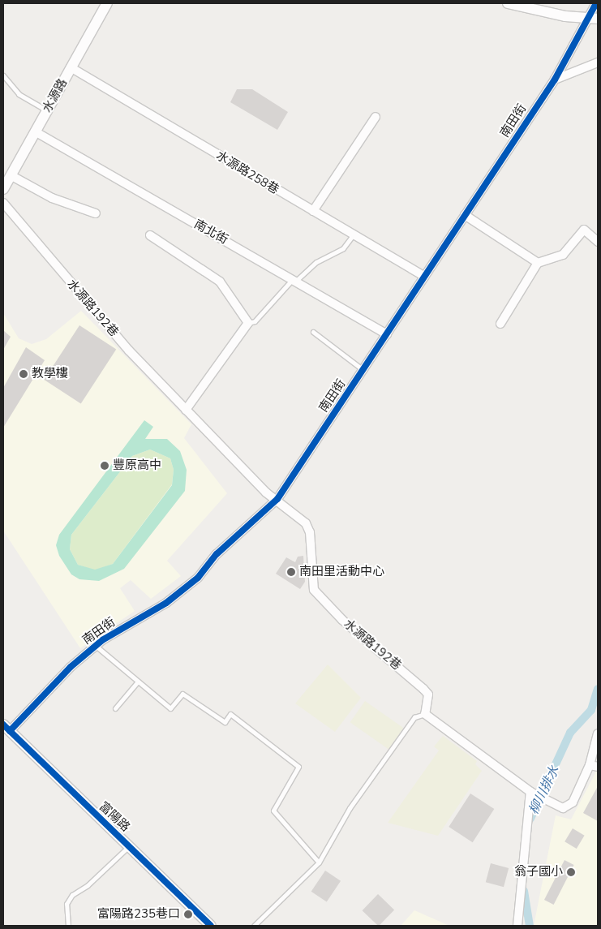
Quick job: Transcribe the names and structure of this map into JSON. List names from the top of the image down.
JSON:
{
  "streets": {
    "street": [
      "水源路",
      "南田街",
      "水源路258巷",
      "南北街",
      "水源路192巷",
      "富陽路"
    ]
  },
  "crossings": [
    ["水源路", "水源路258巷"],
    ["水源路", "南北街"],
    ["南田街", "水源路258巷"],
    ["南田街", "南北街"],
    ["南田街", "水源路192巷"],
    ["南田街", "富陽路"]
  ],
  "water": ["柳川排水"],
  "places": [
    "教學樓",
    "豐原高中",
    "南田里活動中心",
    "翁子國小",
    "富陽路235巷口"
  ]
}
